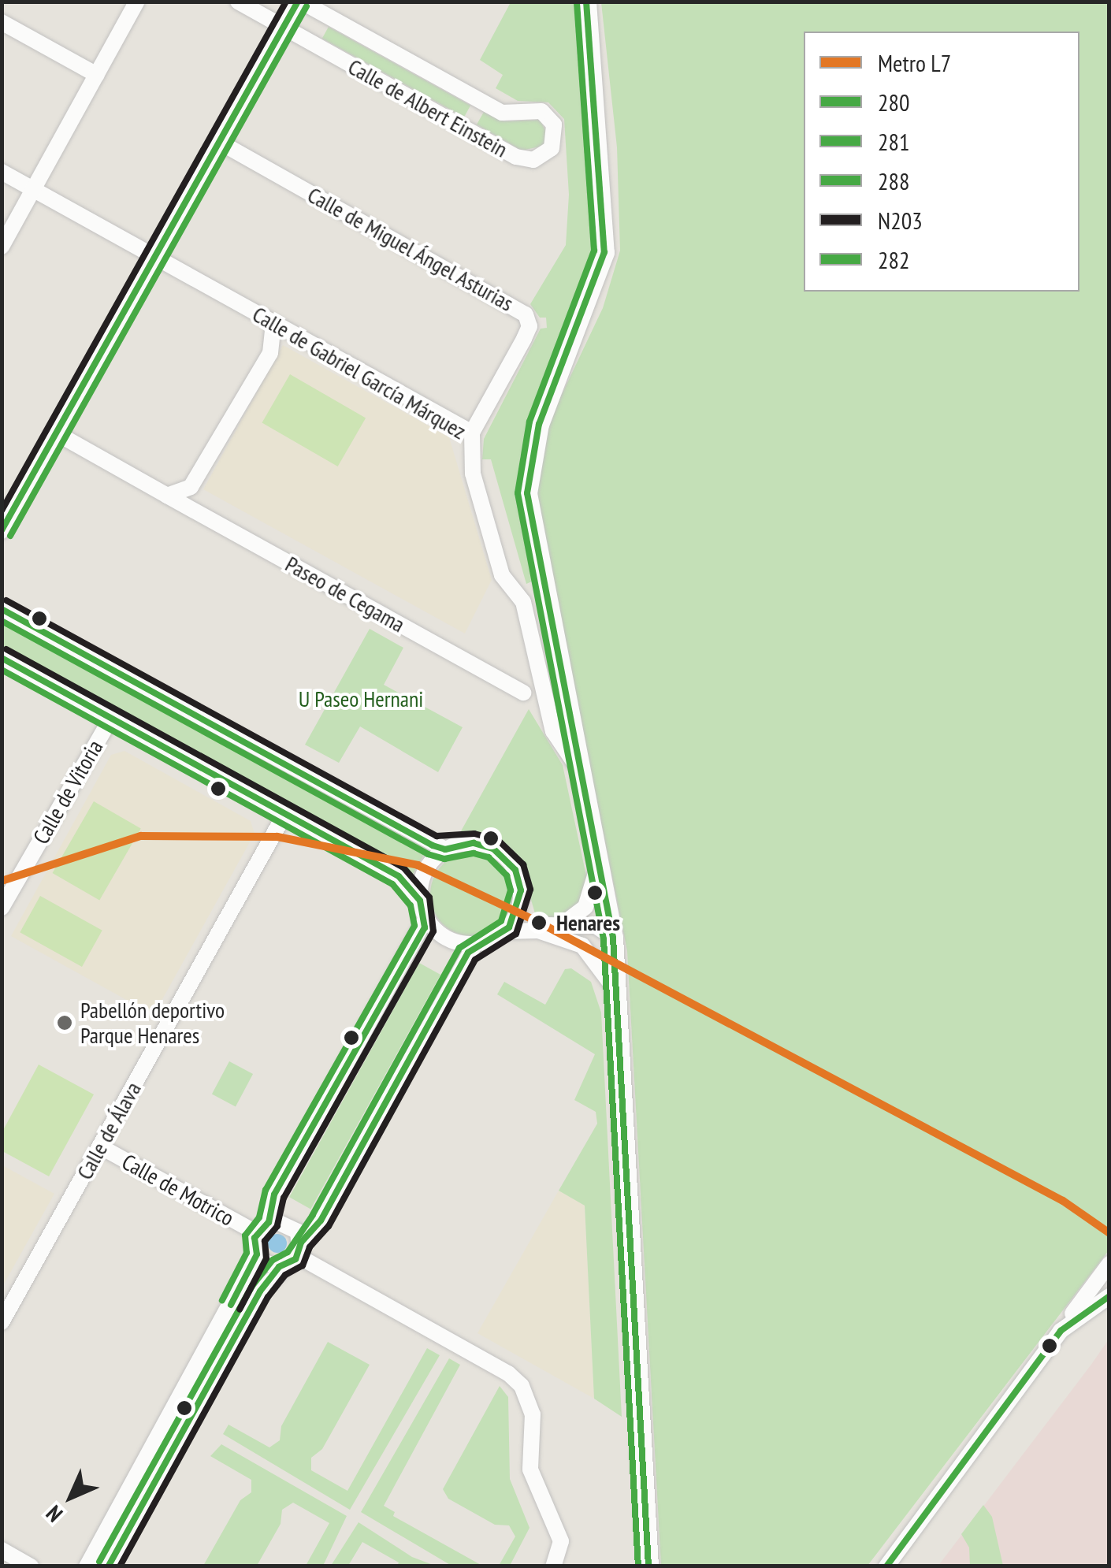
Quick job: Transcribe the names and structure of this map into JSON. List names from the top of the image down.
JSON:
{
  "streets": {
    "street": [
      "Calle de Albert Einstein",
      "Calle de Miguel Ángel Asturias",
      "Calle de Gabriel García Márquez",
      "Paseo de Cegama",
      "Calle de Vitoria",
      "Calle de Álava",
      "Calle de Motrico"
    ]
  },
  "crossings": [
    ["Calle de Miguel Ángel Asturias", "Calle de Gabriel García Márquez"],
    ["Calle de Álava", "Calle de Motrico"]
  ],
  "parks": ["U Paseo Hernani"],
  "places": ["Henares", "Pabellón deportivo Parque Henares"],
  "lines": [
    "transit line 280",
    "transit line 281",
    "transit line N203",
    "transit line 282",
    "transit line 288",
    "metro line L7"
  ],
  "legend": [
    "Metro L7",
    "280",
    "281",
    "288",
    "N203",
    "282"
  ],
  "north": "bottom left"
}
